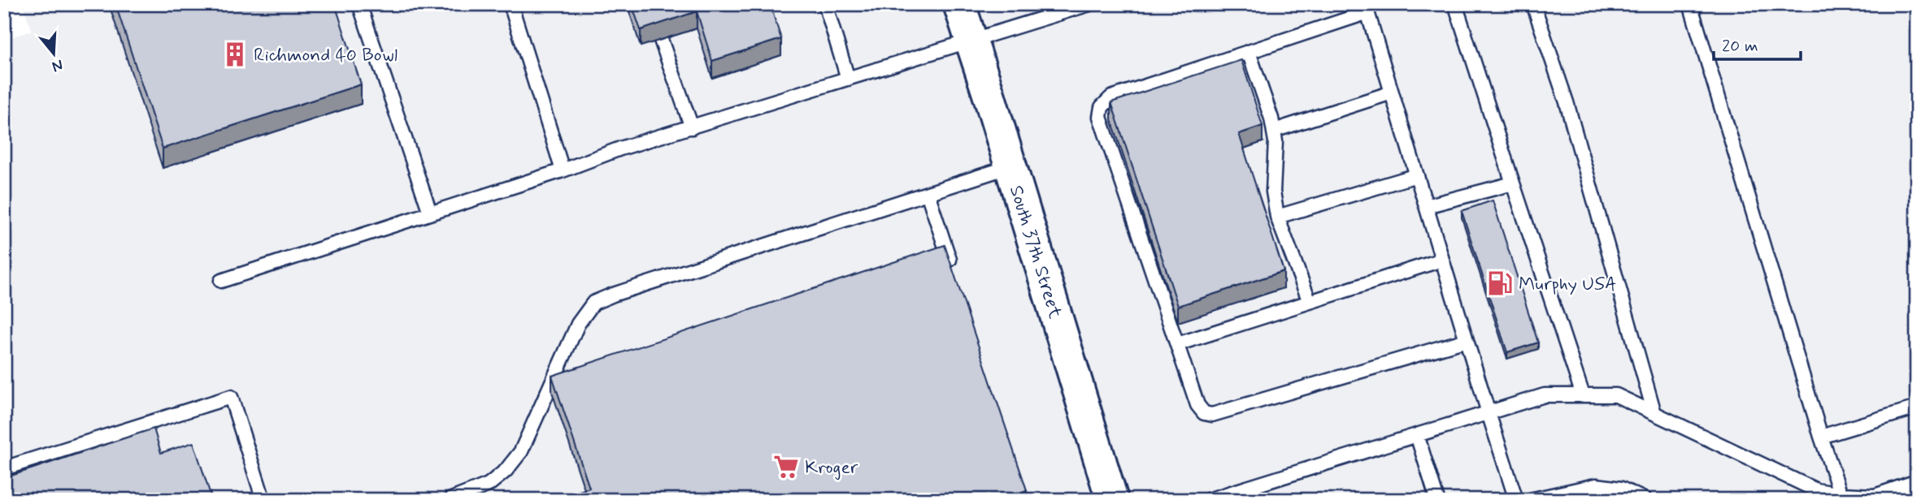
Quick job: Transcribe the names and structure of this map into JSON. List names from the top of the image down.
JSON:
{
  "streets": {
    "street": ["South 37th Street"]
  },
  "places": {
    "building": ["Richmond 40 Bowl"],
    "fuel station": ["Murphy USA"],
    "supermarket": ["Kroger"]
  },
  "scale_bar": "20 m",
  "north": "bottom"
}
